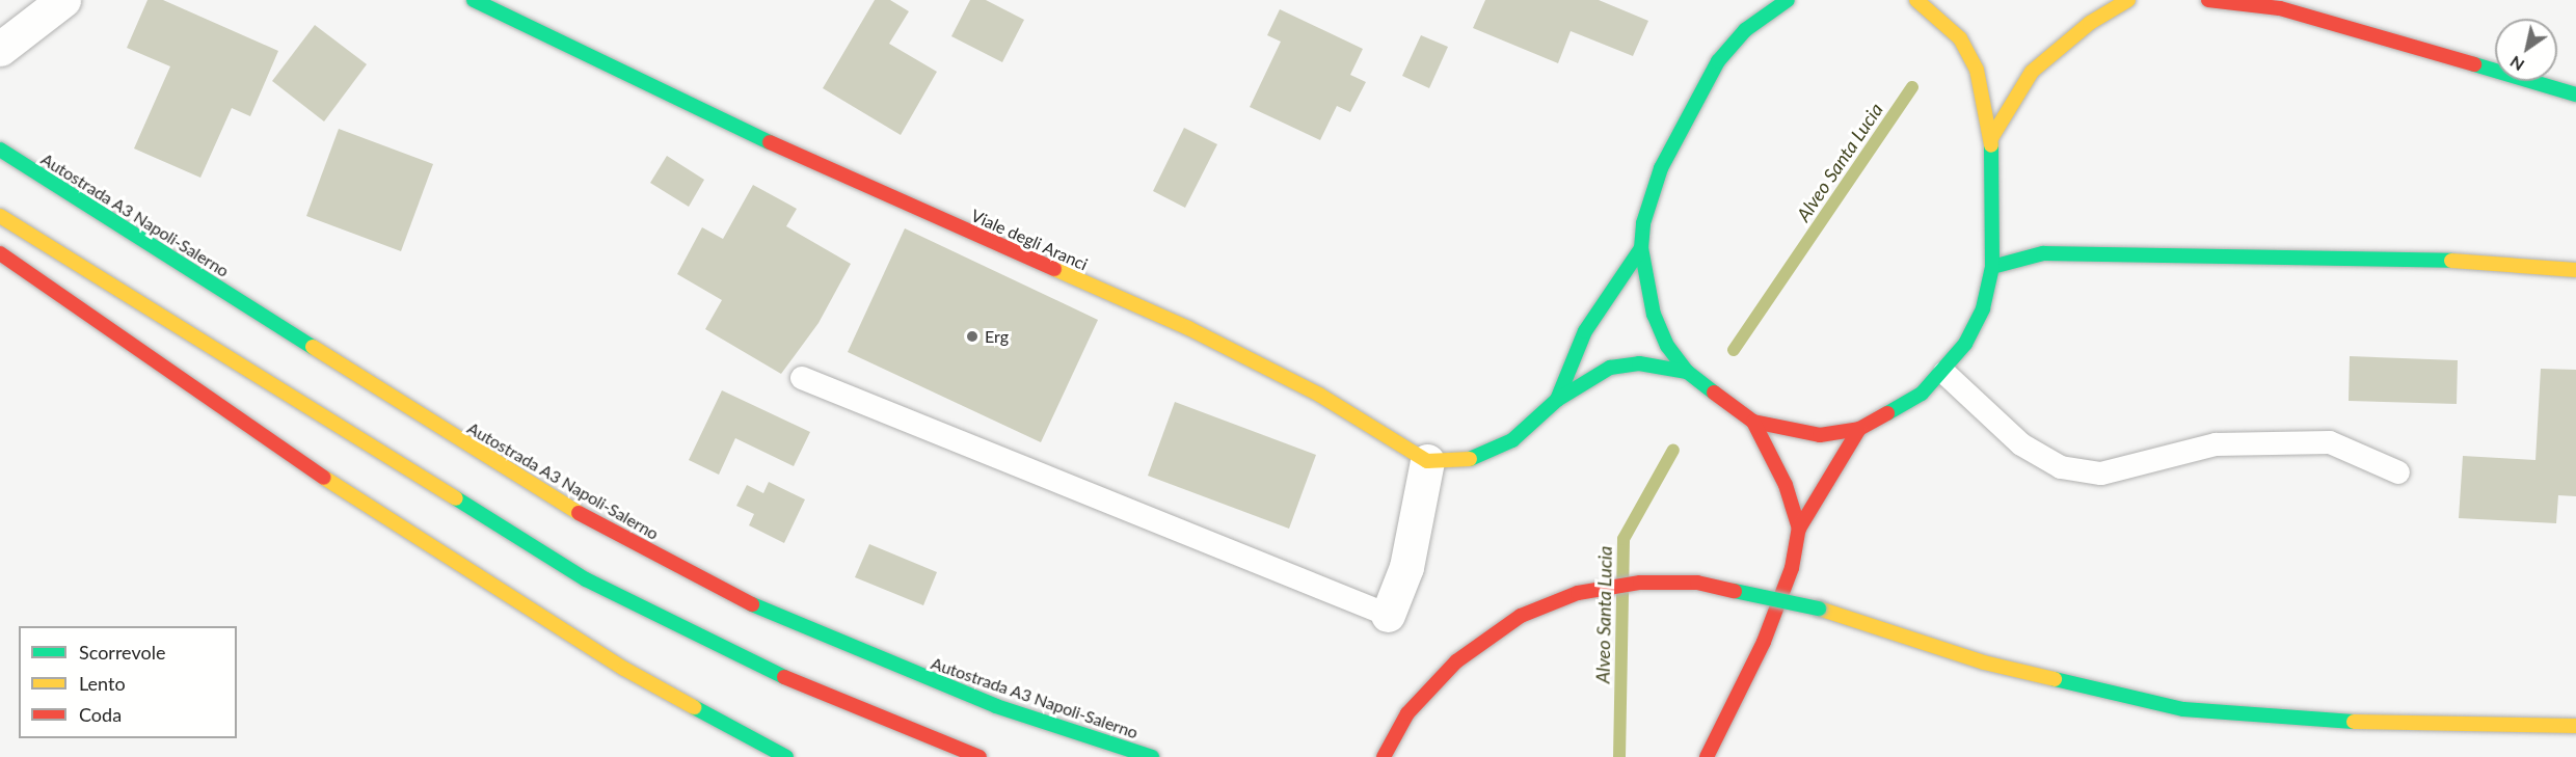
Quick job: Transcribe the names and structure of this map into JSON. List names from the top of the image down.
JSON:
{
  "streets": {
    "main road": ["Autostrada A3 Napoli-Salerno", "Viale degli Aranci"]
  },
  "water": ["Alveo Santa Lucia"],
  "places": ["Erg"],
  "legend": ["Scorrevole", "Lento", "Coda"],
  "north": "bottom left"
}
